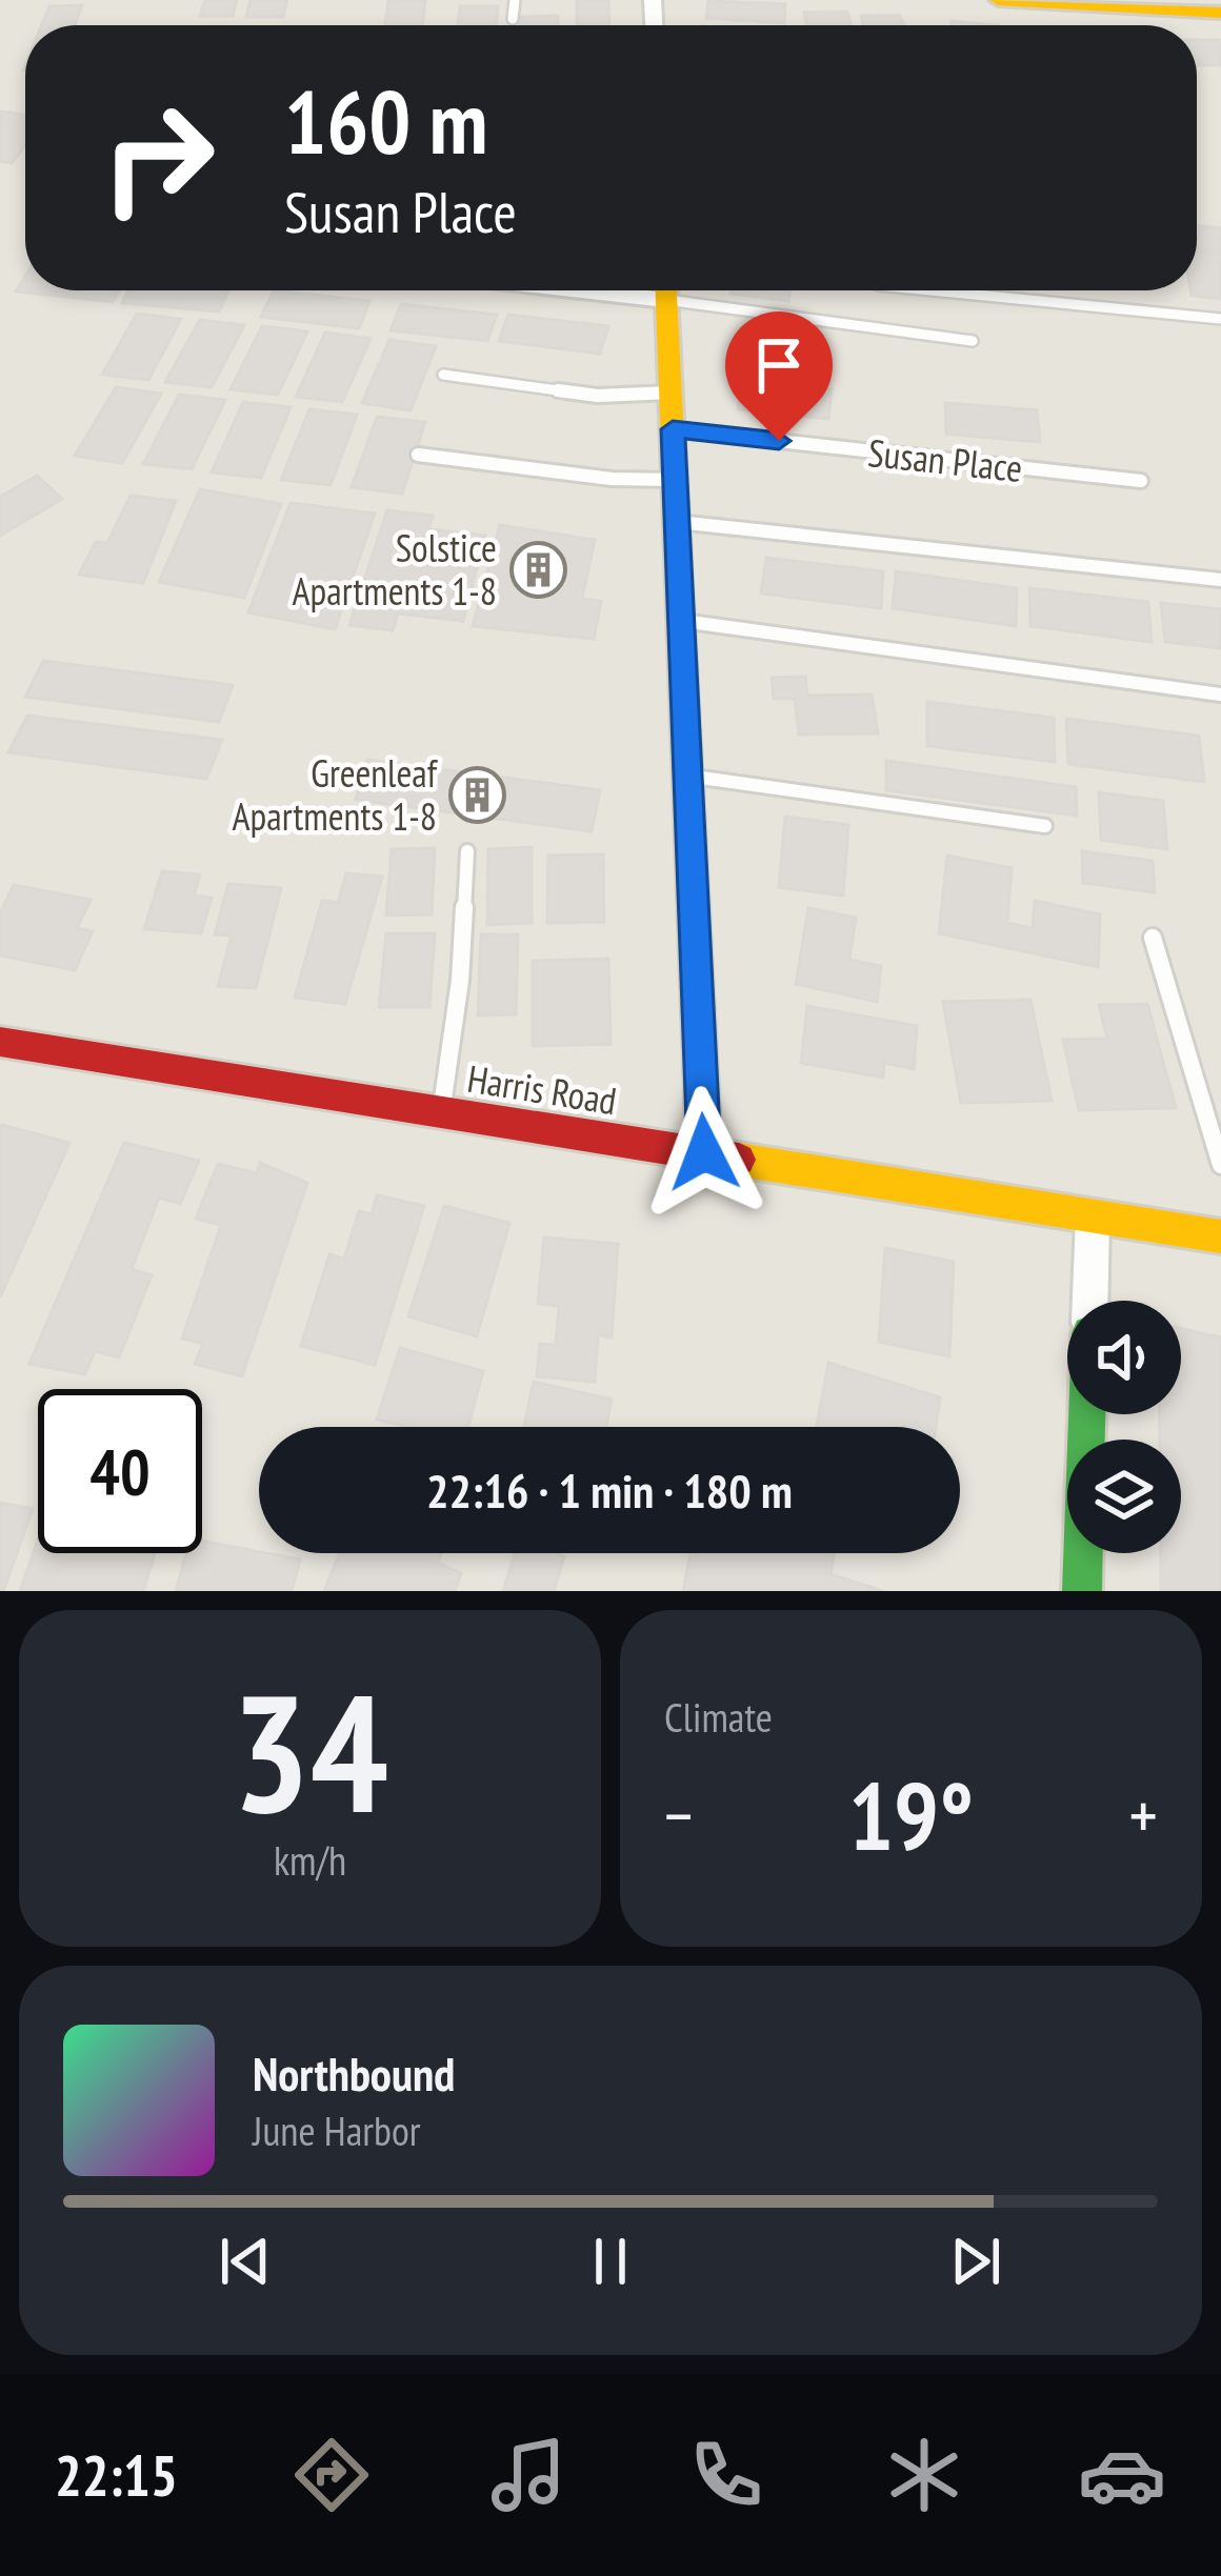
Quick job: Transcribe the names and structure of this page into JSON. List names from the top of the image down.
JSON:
{
  "streets": {
    "street": ["Harris Road"],
    "lane": ["Susan Place"]
  },
  "places": {
    "building": ["Solstice Apartments 1-8", "Greenleaf Apartments 1-8"]
  },
  "page": {
    "turn": ["160 m", "Susan Place"],
    "limit": "40",
    "trip": "22:16 · 1 min · 180 m",
    "tile": [
      ["34", "km/h"],
      "Climate"
    ],
    "heat": ["−", "19°", "+"],
    "song": ["Northbound", "June Harbor"],
    "tabs": "22:15"
  }
}
